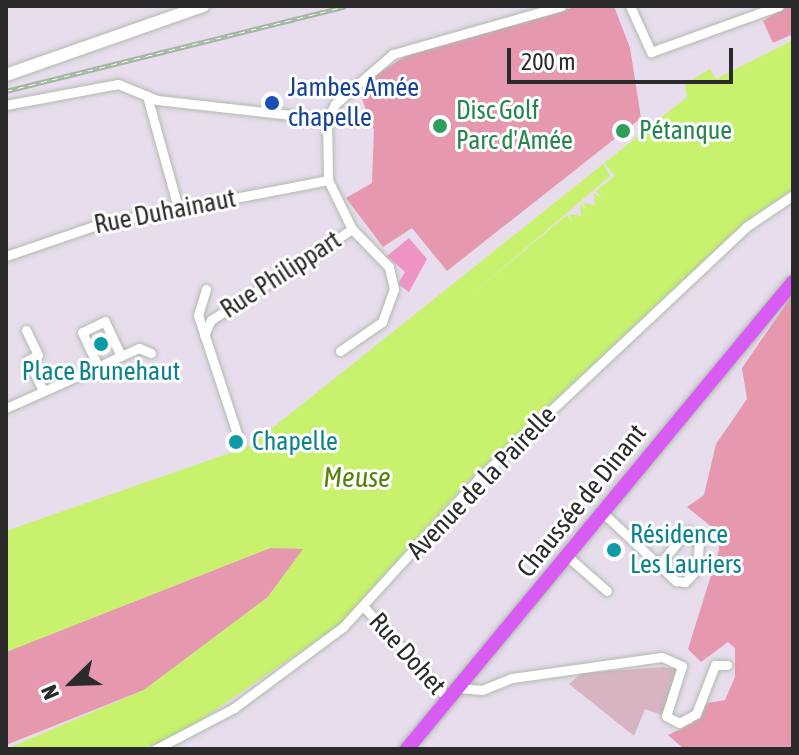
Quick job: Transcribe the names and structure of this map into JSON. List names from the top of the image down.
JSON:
{
  "streets": {
    "main road": ["Chaussée de Dinant"],
    "street": [
      "Rue Duhainaut",
      "Rue Philippart",
      "Avenue de la Pairelle",
      "Rue Dohet"
    ]
  },
  "crossings": [
    ["Avenue de la Pairelle", "Rue Dohet"],
    ["Chaussée de Dinant", "Rue Dohet"]
  ],
  "water": ["Meuse"],
  "places": [
    "Jambes Amée chapelle",
    "Disc Golf Parc d'Amée",
    "Pétanque",
    "Place Brunehaut",
    "Chapelle",
    "Résidence Les Lauriers"
  ],
  "scale_bar": "200 m",
  "north": "bottom left"
}
